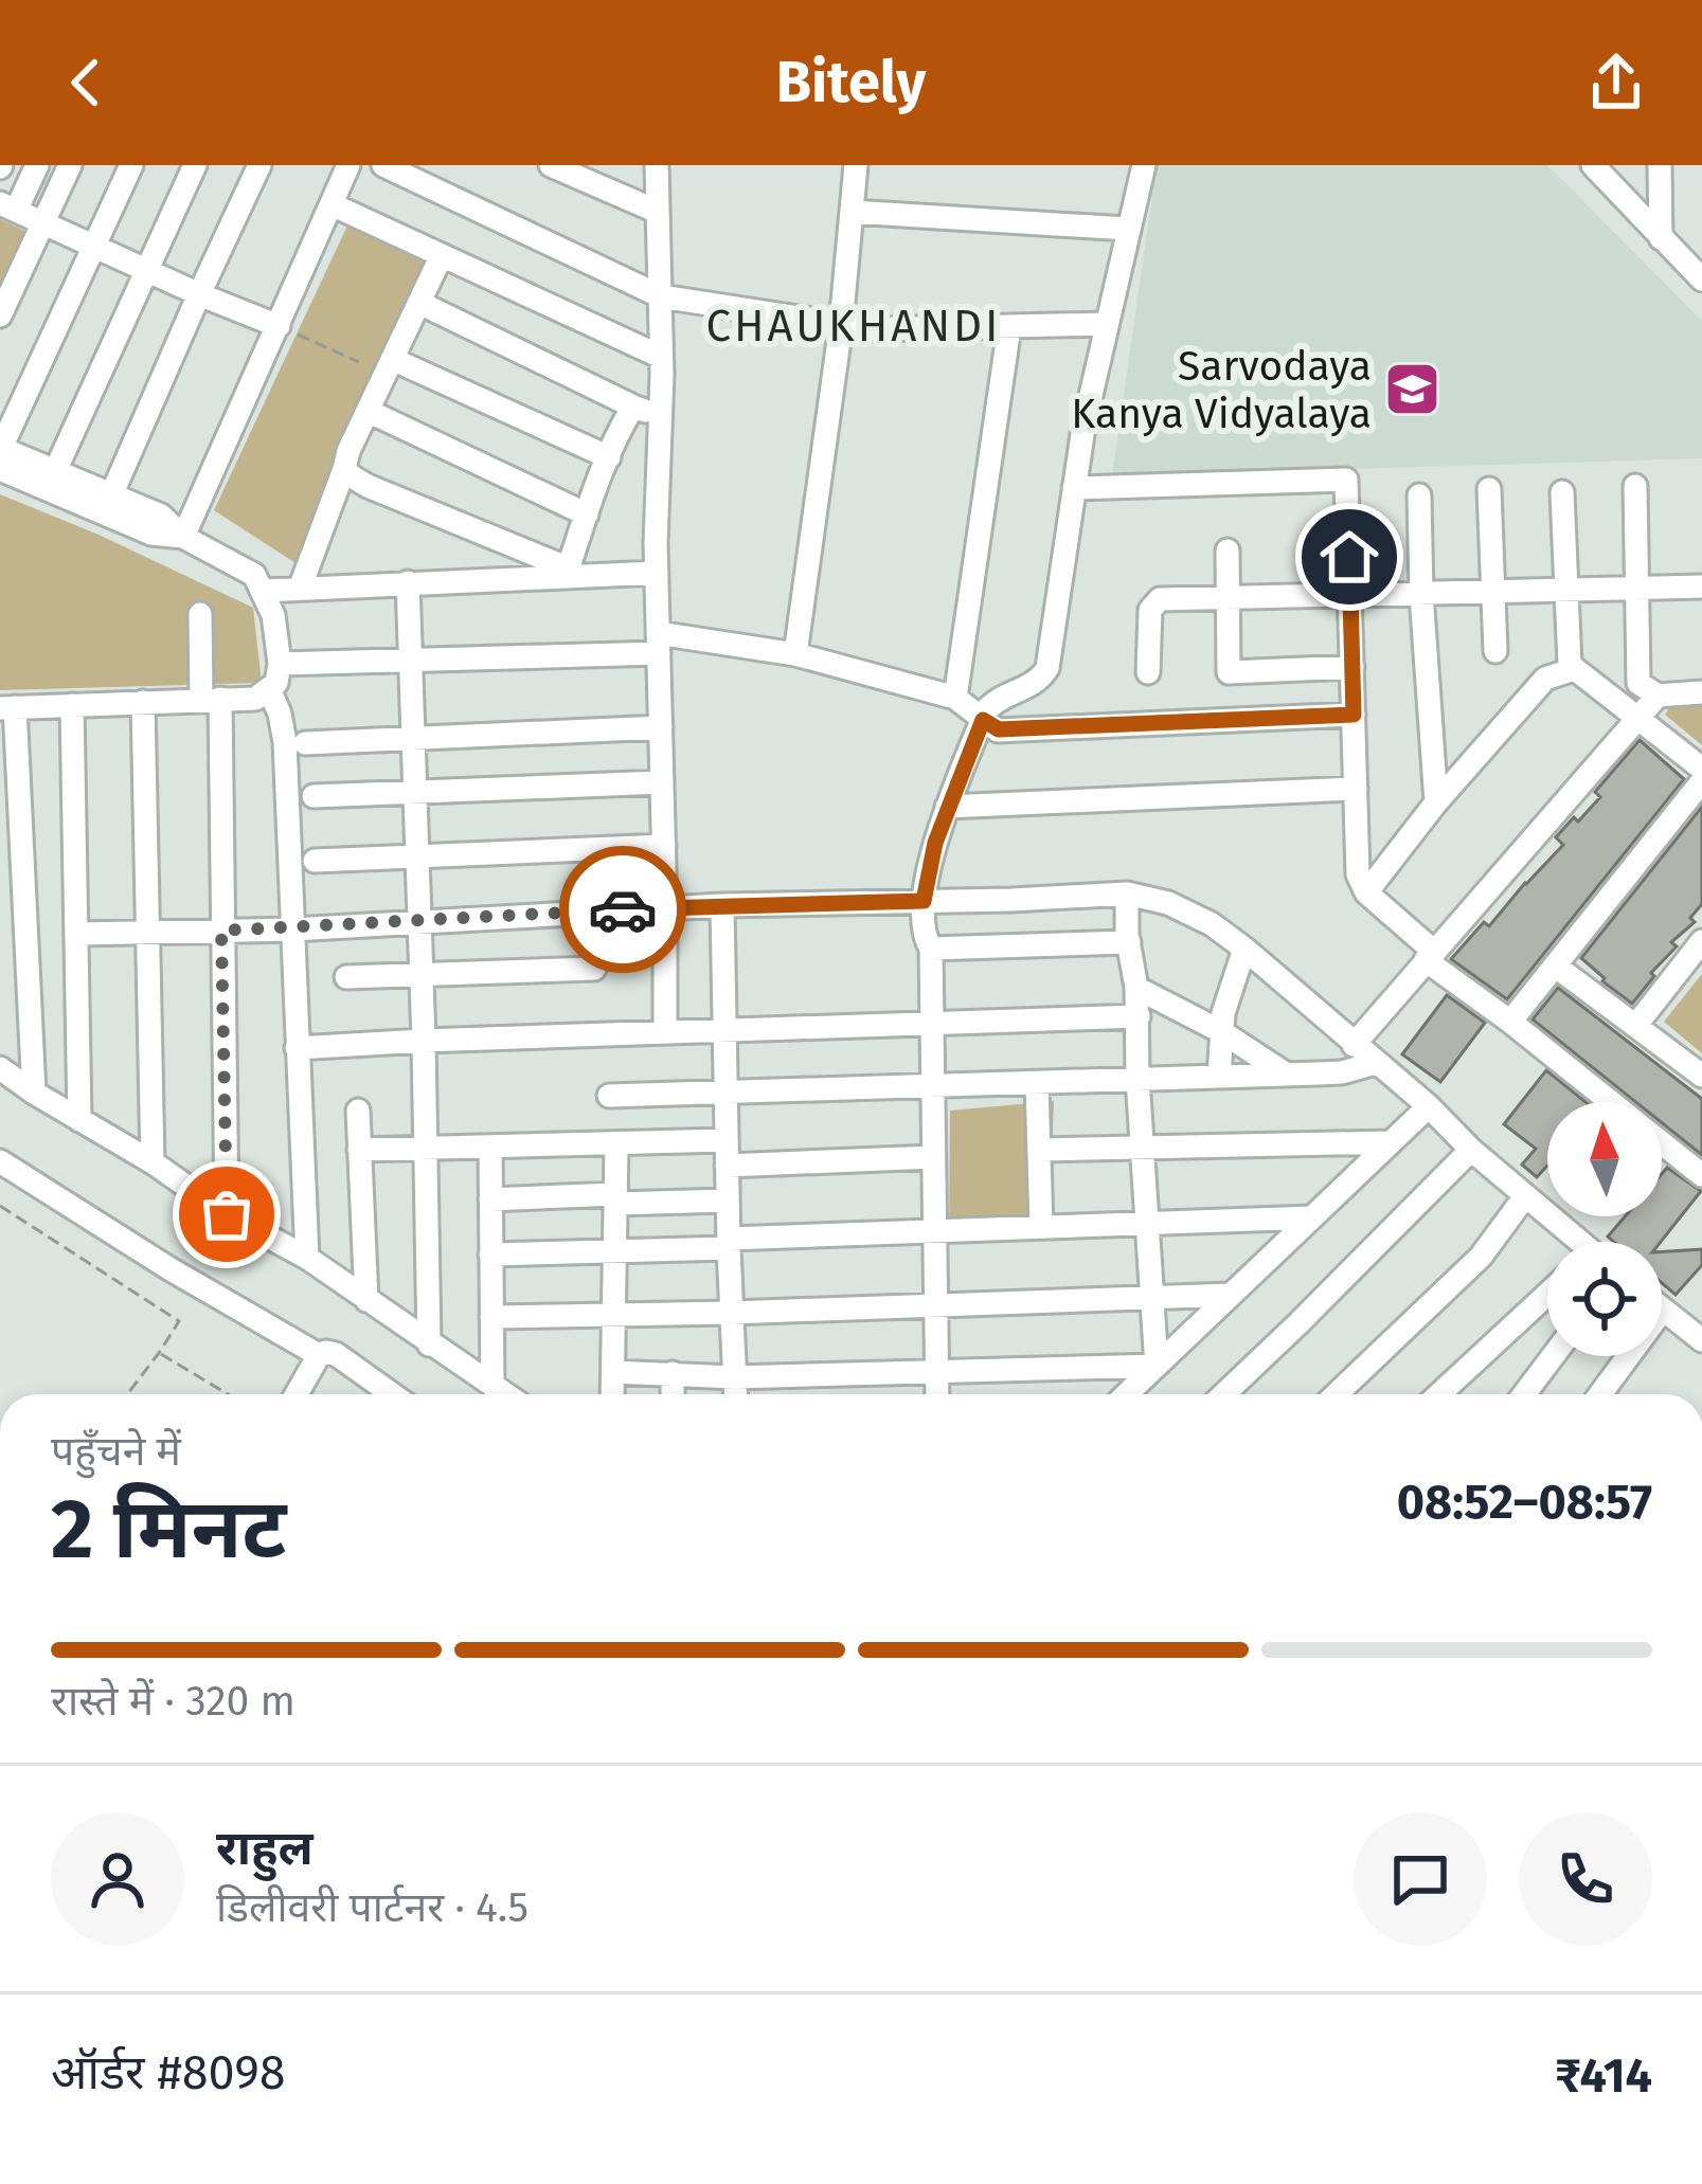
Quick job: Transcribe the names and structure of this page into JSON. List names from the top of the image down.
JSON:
{
  "districts": ["CHAUKHANDI"],
  "places": {
    "school or university": ["Sarvodaya Kanya Vidyalaya"]
  },
  "north": "top",
  "page": {
    "header": "Bitely",
    "heading": ["2 मिनट", "पहुँचने में", "08:52–08:57"],
    "panel": [
      "राहुल",
      "डिलीवरी पार्टनर · 4.5",
      "ऑर्डर #8098",
      "₹414"
    ],
    "bar": "रास्ते में · 320 m"
  }
}
